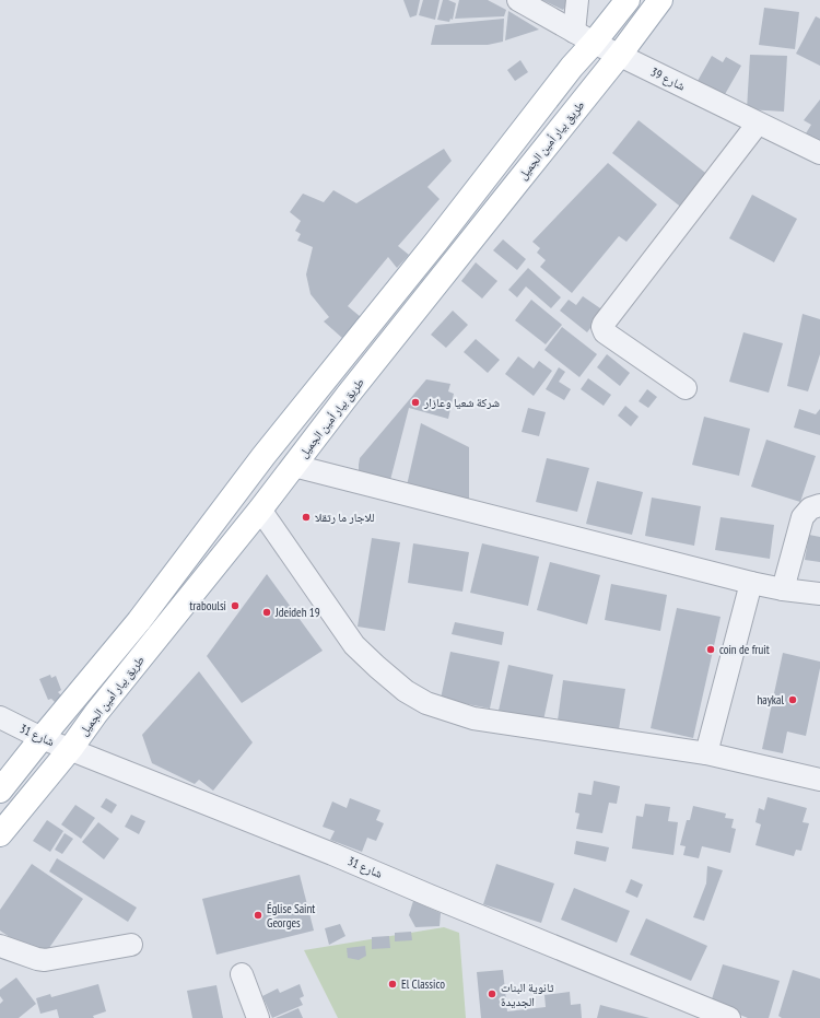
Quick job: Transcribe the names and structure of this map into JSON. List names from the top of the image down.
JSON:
{
  "streets": {
    "main road": ["طريق بيار أمين الجميل"],
    "street": ["شارع 39", "شارع 31"]
  },
  "crossings": [
    ["شارع 39", "طريق بيار أمين الجميل"],
    ["طريق بيار أمين الجميل", "شارع 31"]
  ],
  "places": [
    "شركة شعيا وعازار",
    "للاجار ما رتقلا",
    "traboulsi",
    "Jdeideh 19",
    "coin de fruit",
    "haykal",
    "Église Saint Georges",
    "El Classico",
    "ثانوية البنات الجديدة"
  ]
}
